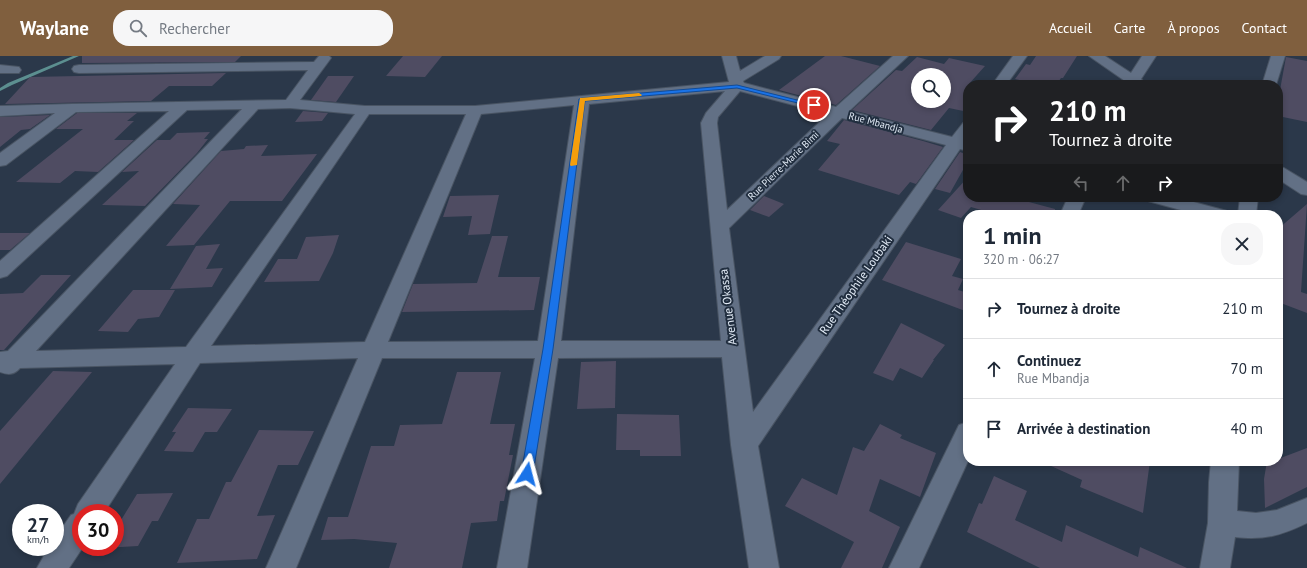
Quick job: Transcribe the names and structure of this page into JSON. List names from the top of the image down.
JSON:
{
  "streets": {
    "street": [
      "Rue Mbandja",
      "Rue Pierre-Marie Bimi",
      "Rue Théophile Loubaki",
      "Avenue Okassa"
    ]
  },
  "crossings": [
    ["Rue Mbandja", "Rue Pierre-Marie Bimi"],
    ["Rue Mbandja", "Rue Théophile Loubaki"],
    ["Rue Mbandja", "Avenue Okassa"],
    ["Rue Pierre-Marie Bimi", "Avenue Okassa"],
    ["Rue Théophile Loubaki", "Avenue Okassa"]
  ],
  "page": {
    "header": "Waylane",
    "search": "Rechercher",
    "nav": [
      "Accueil",
      "Carte",
      "À propos",
      "Contact"
    ],
    "turn": ["210 m", "Tournez à droite"],
    "heading": ["1 min", "320 m · 06:27"],
    "list": [
      {
        "name": "Tournez à droite",
        "value": "210 m"
      },
      {
        "name": "Continuez",
        "note": "Rue Mbandja",
        "value": "70 m"
      },
      {
        "name": "Arrivée à destination",
        "value": "40 m"
      }
    ],
    "speed": "27 km/h",
    "limit": "30"
  }
}
